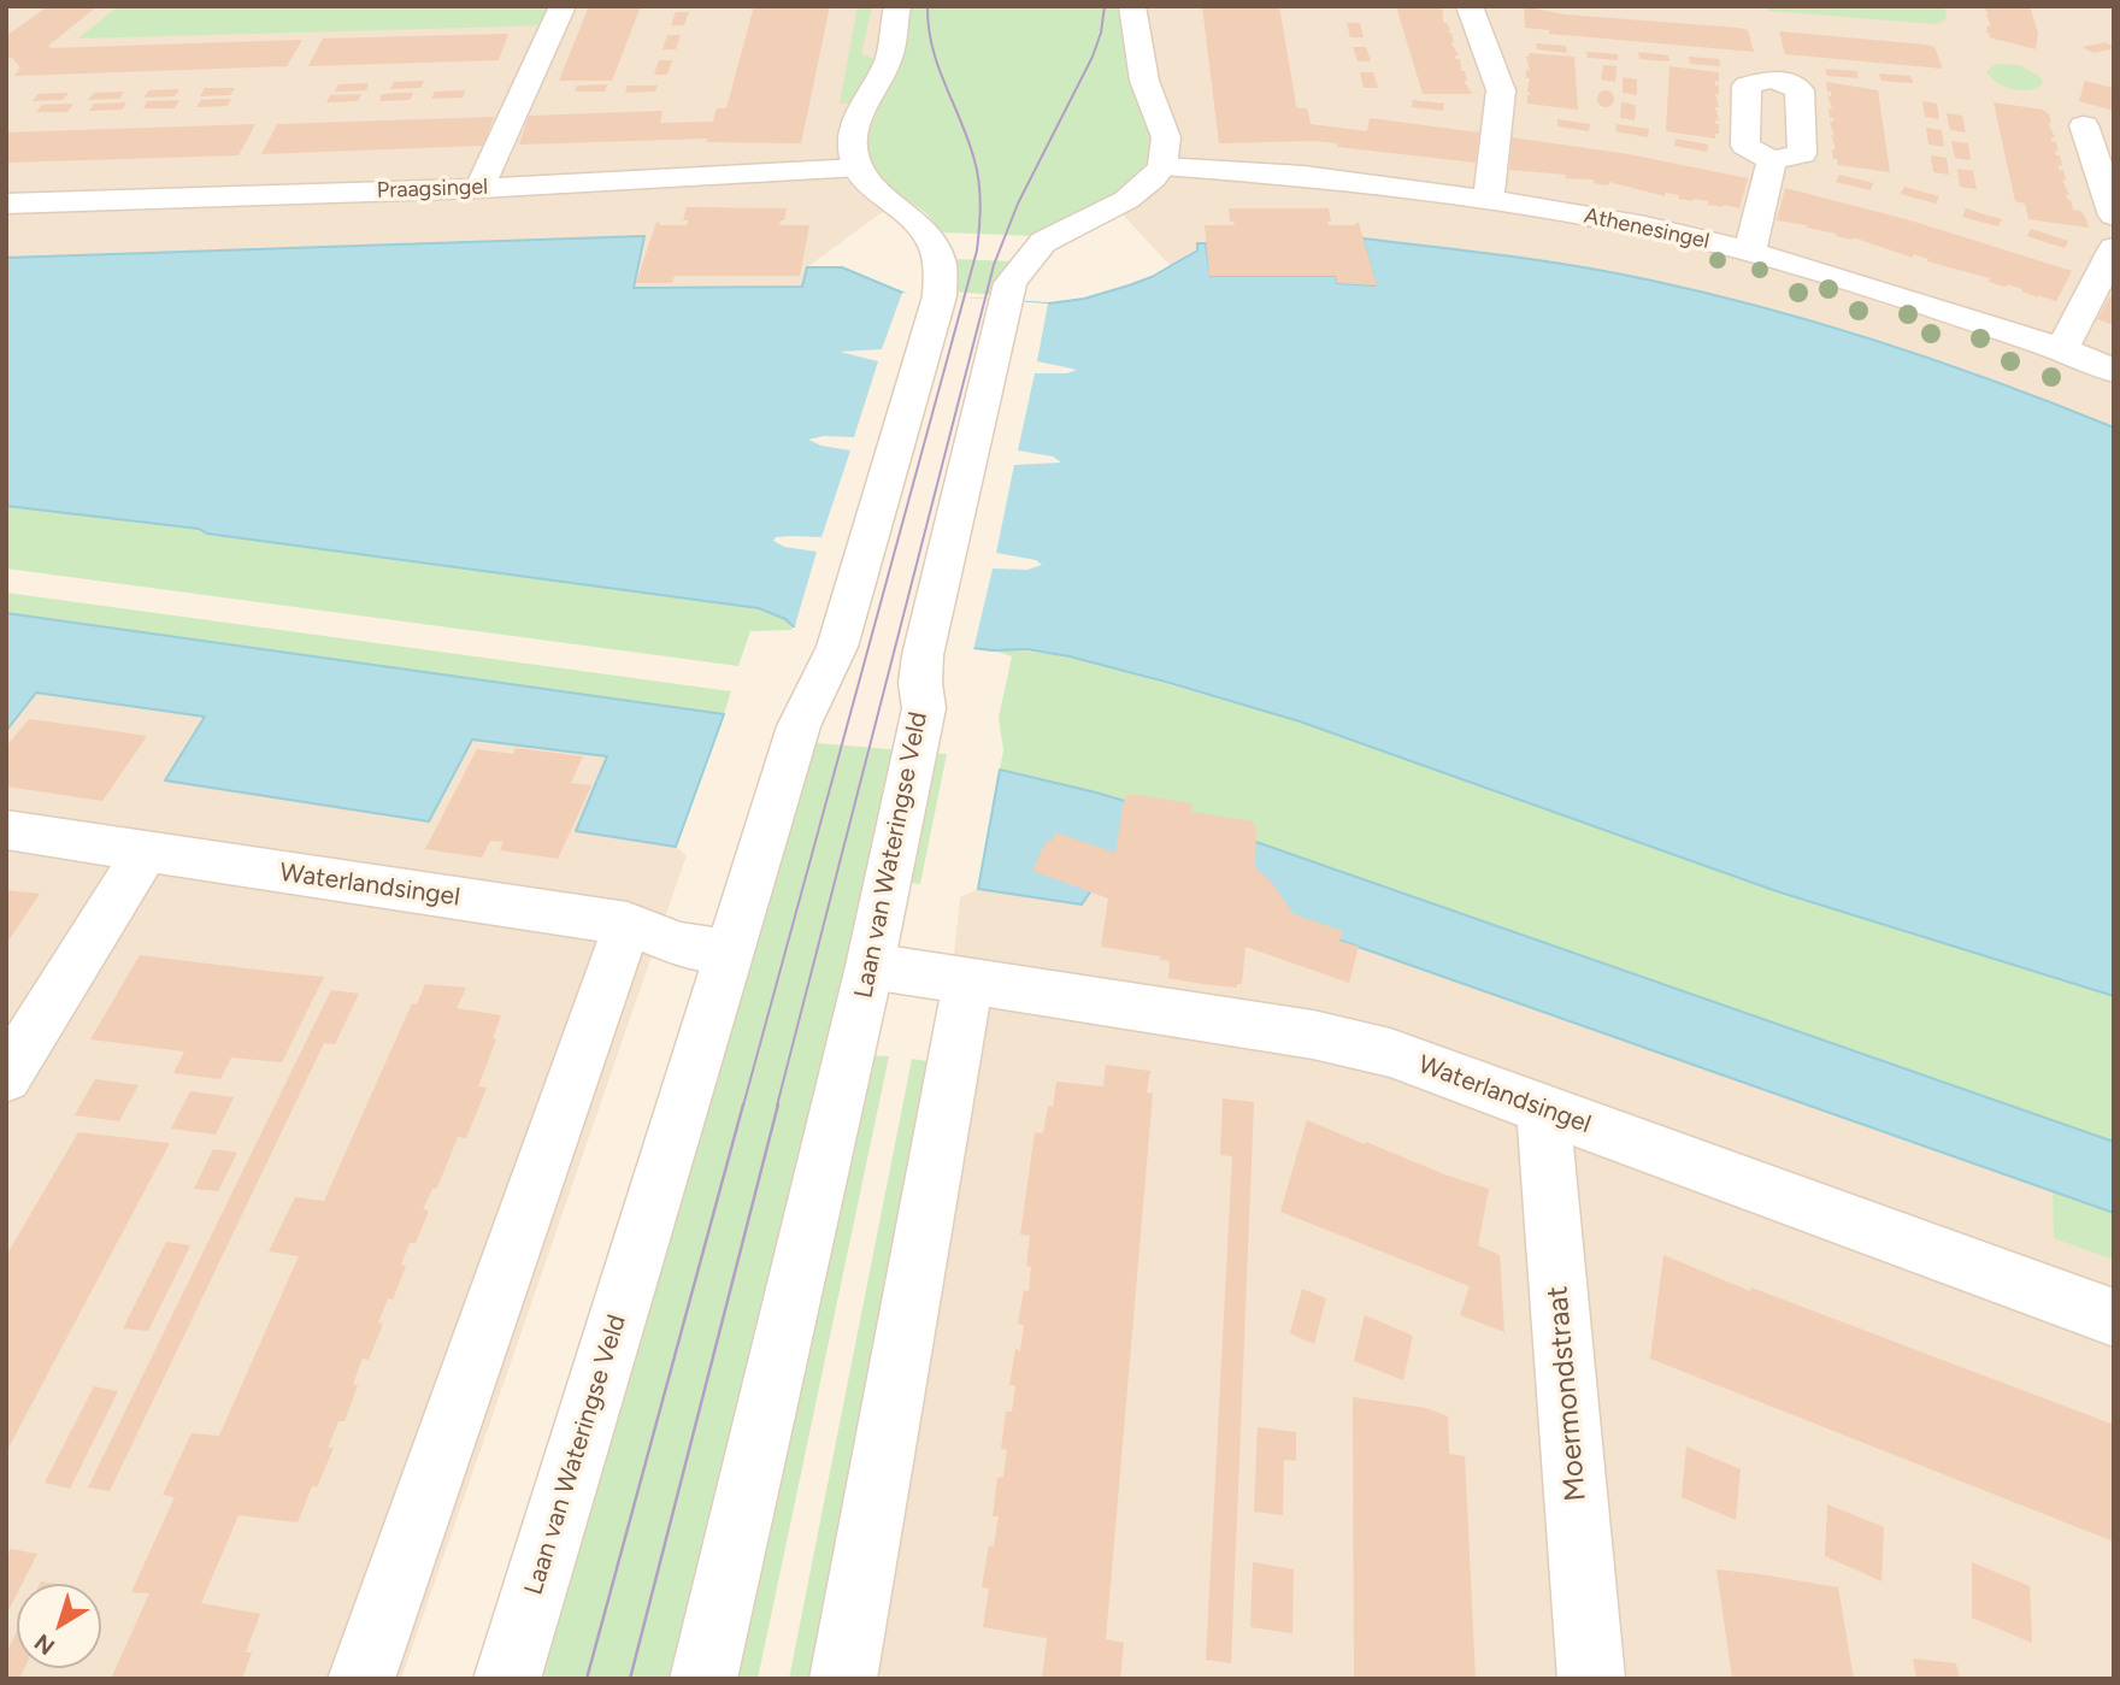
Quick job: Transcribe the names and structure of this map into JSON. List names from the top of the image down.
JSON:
{
  "streets": {
    "street": [
      "Praagsingel",
      "Athenesingel",
      "Laan van Wateringse Veld",
      "Waterlandsingel",
      "Moermondstraat"
    ]
  },
  "crossings": [
    ["Praagsingel", "Laan van Wateringse Veld"],
    ["Athenesingel", "Laan van Wateringse Veld"],
    ["Laan van Wateringse Veld", "Waterlandsingel"],
    ["Waterlandsingel", "Moermondstraat"]
  ],
  "north": "bottom left"
}
